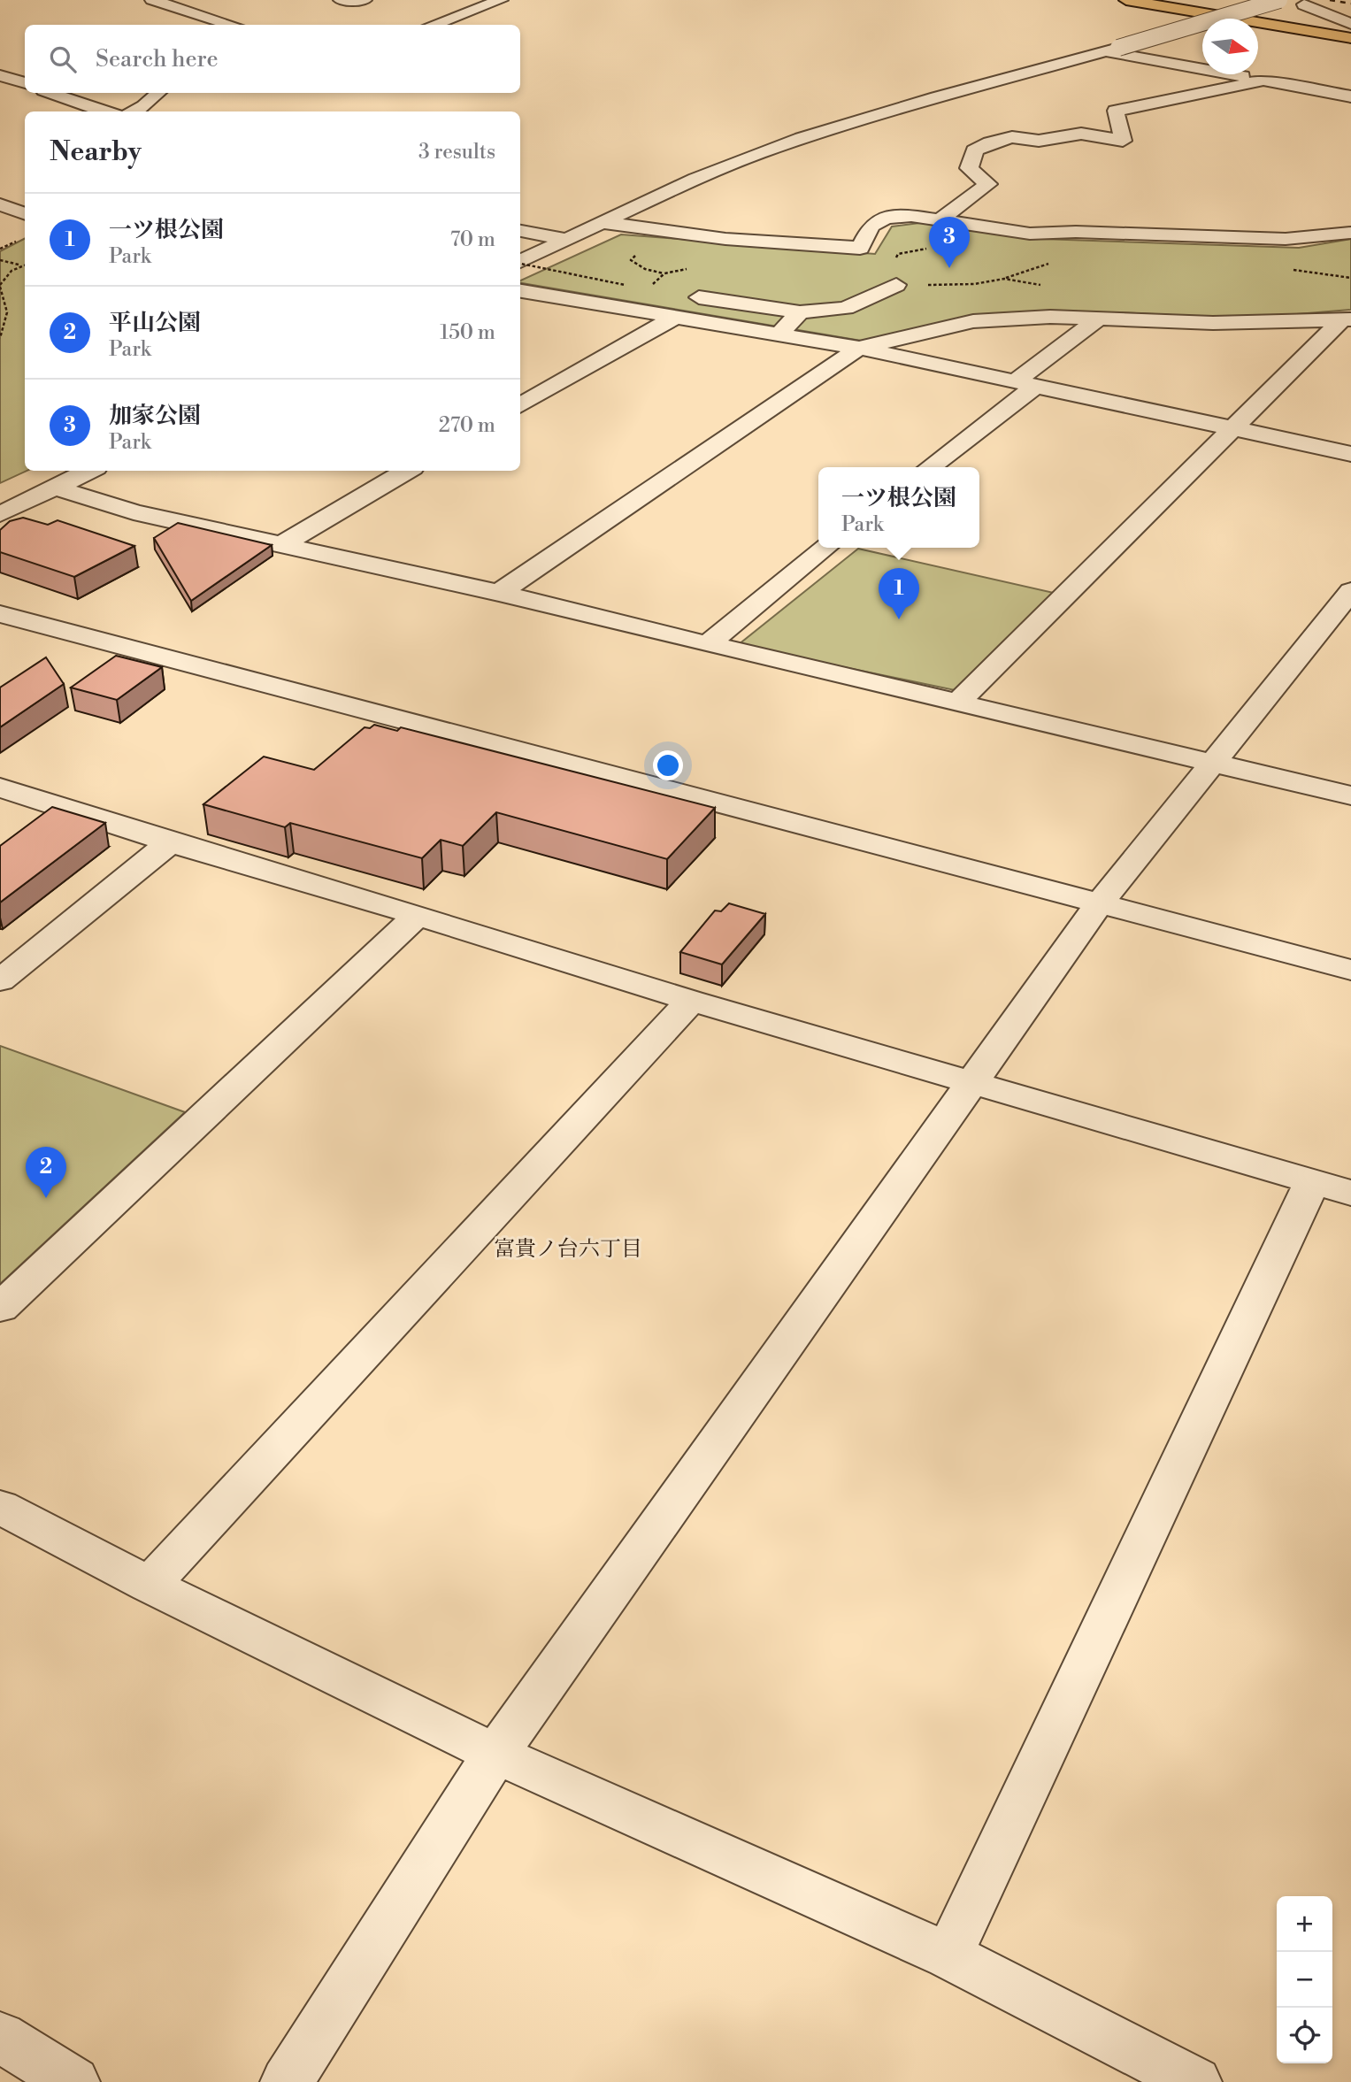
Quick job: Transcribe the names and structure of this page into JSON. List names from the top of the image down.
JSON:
{
  "districts": ["富貴ノ台六丁目"],
  "north": "right",
  "page": {
    "search": "Search here",
    "heading": ["Nearby", "3 results"],
    "list": [
      {
        "mark": "1",
        "name": "一ツ根公園",
        "note": "Park",
        "value": "70 m"
      },
      {
        "mark": "2",
        "name": "平山公園",
        "note": "Park",
        "value": "150 m"
      },
      {
        "mark": "3",
        "name": "加家公園",
        "note": "Park",
        "value": "270 m"
      }
    ],
    "pins": ["3", "1", "2"],
    "popup": ["一ツ根公園", "Park"],
    "map_buttons": ["+", "−"]
  }
}
